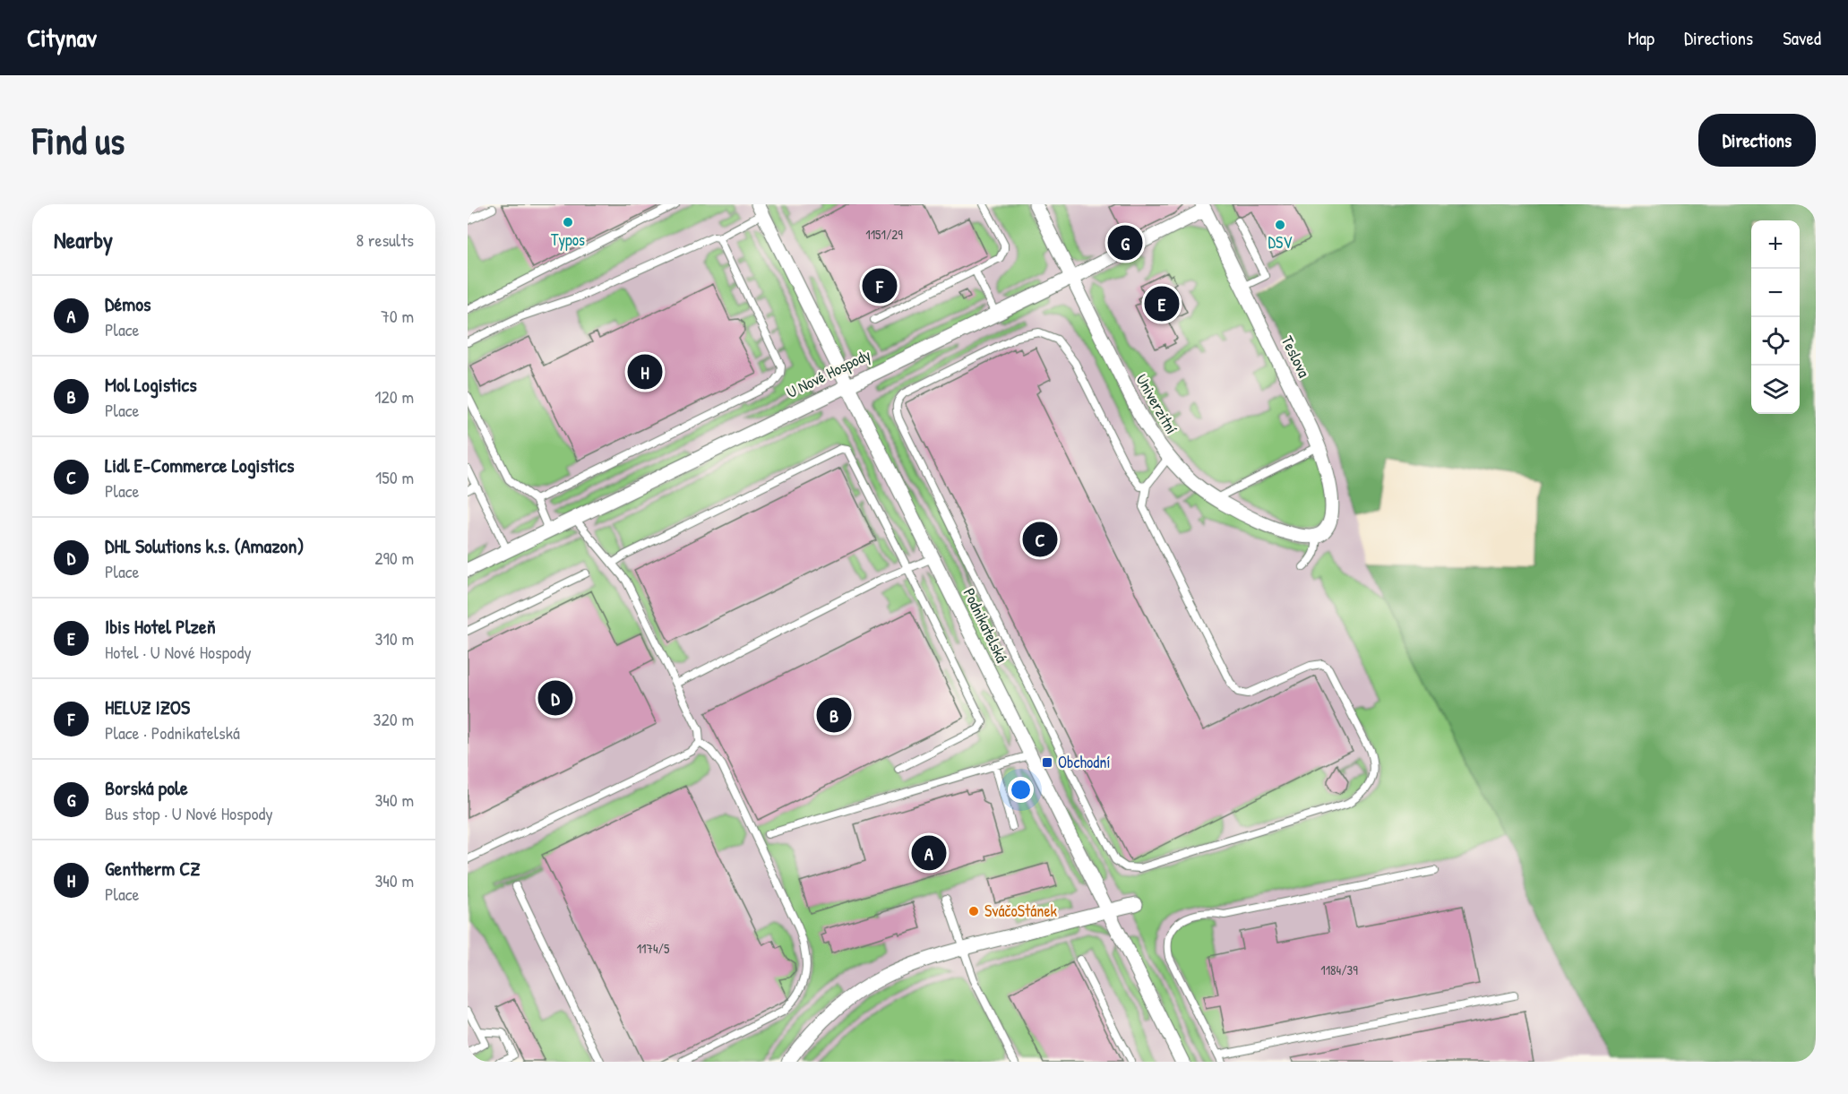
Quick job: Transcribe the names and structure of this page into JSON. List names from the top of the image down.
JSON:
{
  "streets": {
    "street": [
      "Teslova",
      "U Nové Hospody",
      "Univerzitní",
      "Podnikatelská"
    ]
  },
  "crossings": [
    ["Teslova", "U Nové Hospody"],
    ["Teslova", "Univerzitní"],
    ["U Nové Hospody", "Univerzitní"],
    ["U Nové Hospody", "Podnikatelská"]
  ],
  "places": {
    "other": ["Typos", "DSV", "SváčoStánek"],
    "transit": ["Obchodní"]
  },
  "house_numbers": ["1151/29", "1174/5", "1184/39"],
  "page": {
    "header": "Citynav",
    "nav": ["Map", "Directions", "Saved"],
    "buttons": "Directions",
    "title": "Find us",
    "heading": ["Nearby", "8 results"],
    "map_buttons": ["+", "−"],
    "pins": [
      "G",
      "F",
      "E",
      "H",
      "C",
      "D",
      "B",
      "A"
    ],
    "list": [
      {
        "mark": "A",
        "name": "Démos",
        "note": "Place",
        "value": "70 m"
      },
      {
        "mark": "B",
        "name": "Mol Logistics",
        "note": "Place",
        "value": "120 m"
      },
      {
        "mark": "C",
        "name": "Lidl E-Commerce Logistics",
        "note": "Place",
        "value": "150 m"
      },
      {
        "mark": "D",
        "name": "DHL Solutions k.s. (Amazon)",
        "note": "Place",
        "value": "290 m"
      },
      {
        "mark": "E",
        "name": "Ibis Hotel Plzeň",
        "note": "Hotel · U Nové Hospody",
        "value": "310 m"
      },
      {
        "mark": "F",
        "name": "HELUZ IZOS",
        "note": "Place · Podnikatelská",
        "value": "320 m"
      },
      {
        "mark": "G",
        "name": "Borská pole",
        "note": "Bus stop · U Nové Hospody",
        "value": "340 m"
      },
      {
        "mark": "H",
        "name": "Gentherm CZ",
        "note": "Place",
        "value": "340 m"
      }
    ]
  }
}
